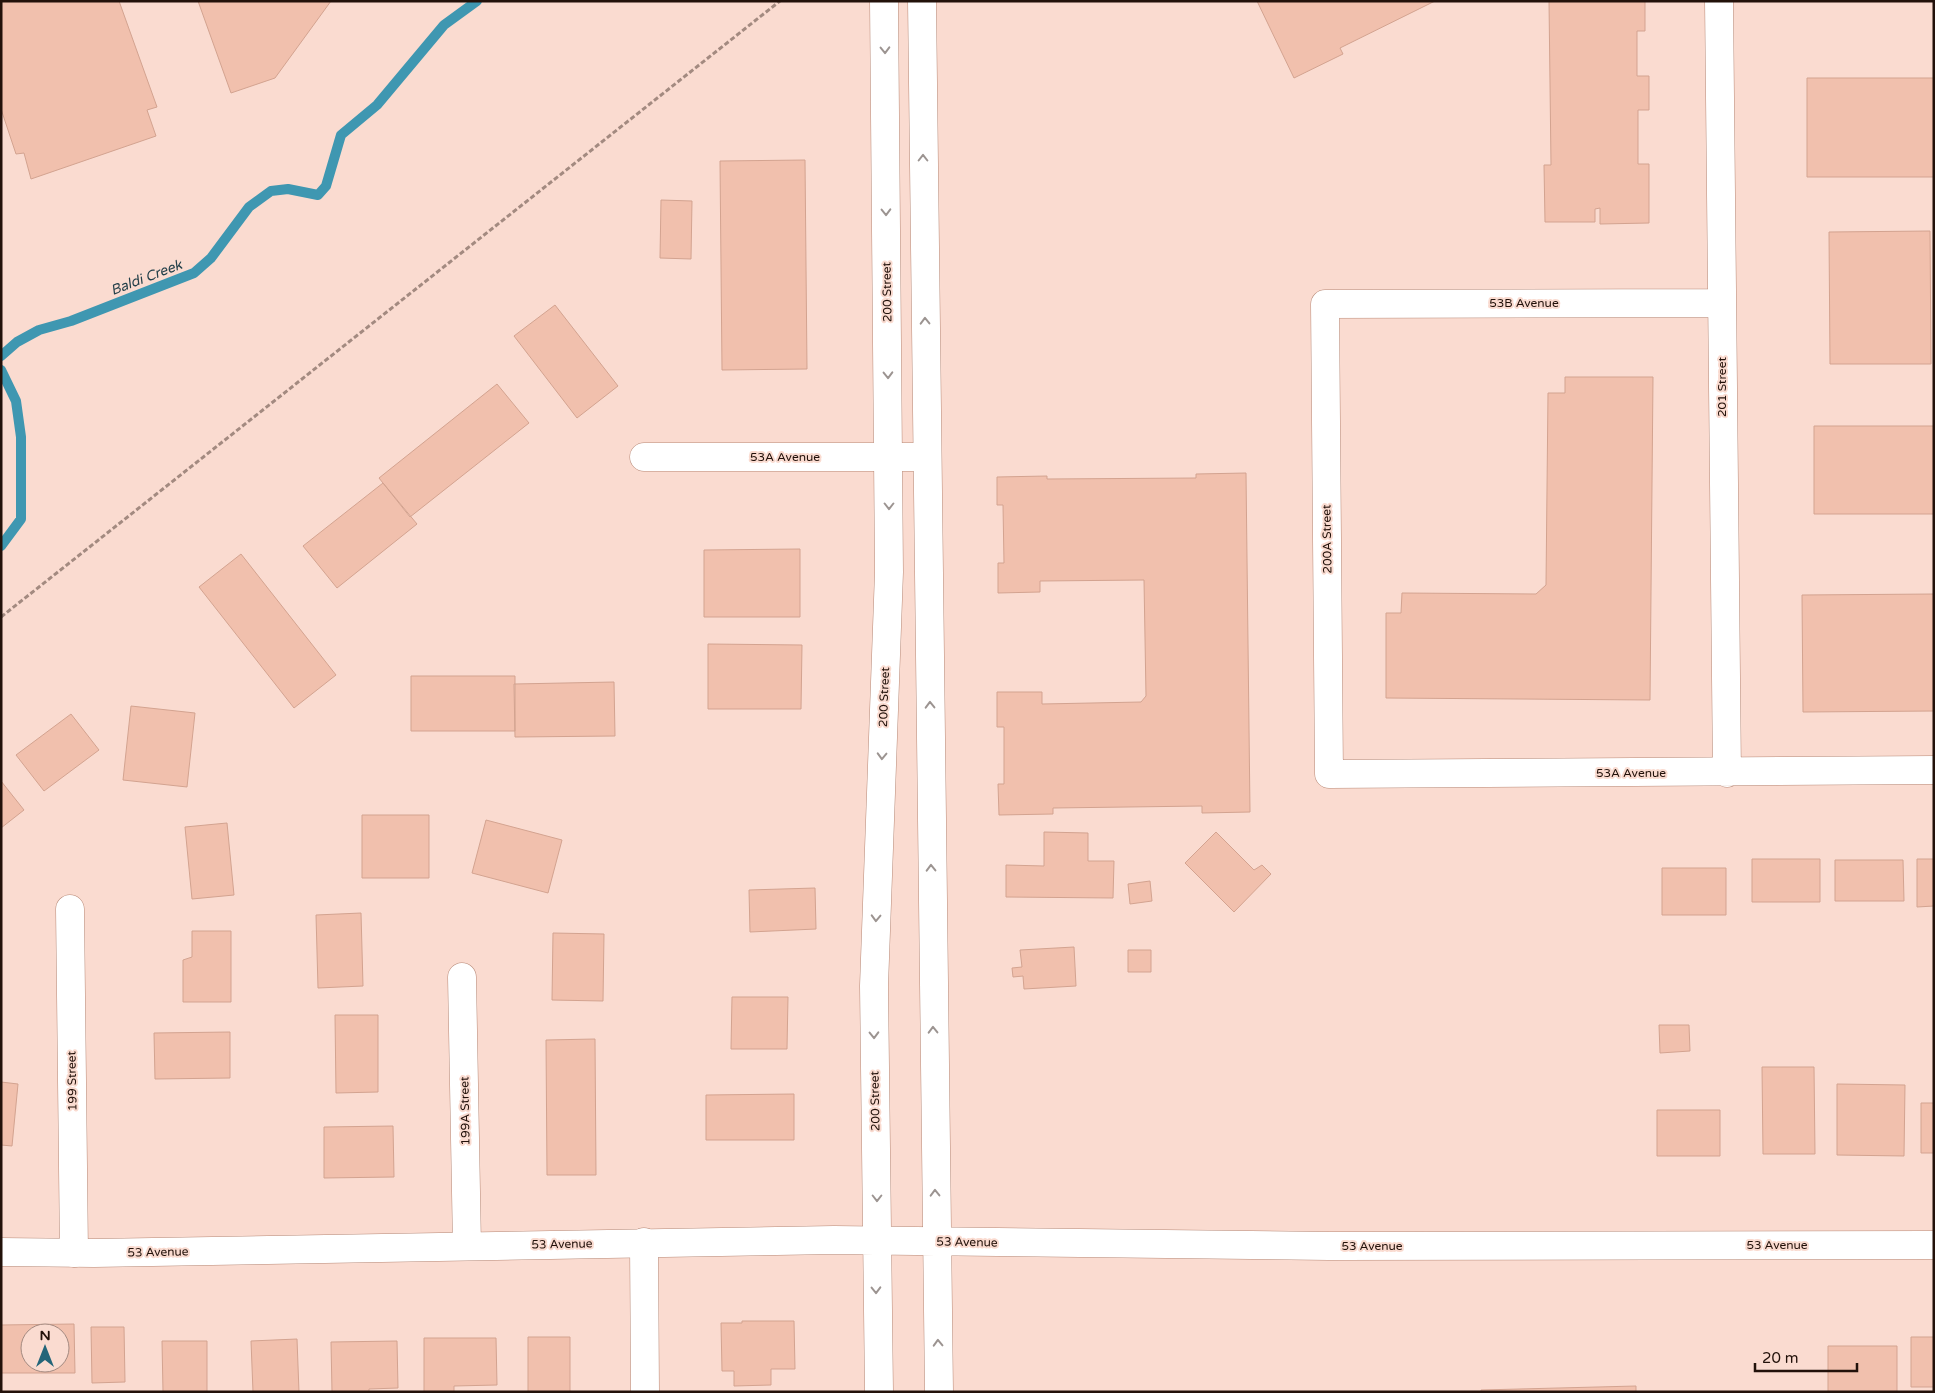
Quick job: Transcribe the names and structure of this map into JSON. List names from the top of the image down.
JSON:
{
  "streets": {
    "street": [
      "200 Street",
      "53B Avenue",
      "201 Street",
      "53A Avenue",
      "200A Street",
      "199 Street",
      "199A Street",
      "53 Avenue"
    ]
  },
  "crossings": [
    ["200 Street", "53A Avenue"],
    ["200 Street", "53 Avenue"],
    ["53B Avenue", "201 Street"],
    ["53B Avenue", "200A Street"],
    ["201 Street", "53A Avenue"],
    ["53A Avenue", "200A Street"],
    ["199 Street", "53 Avenue"],
    ["199A Street", "53 Avenue"]
  ],
  "water": ["Baldi Creek"],
  "scale_bar": "20 m",
  "north": "top"
}
